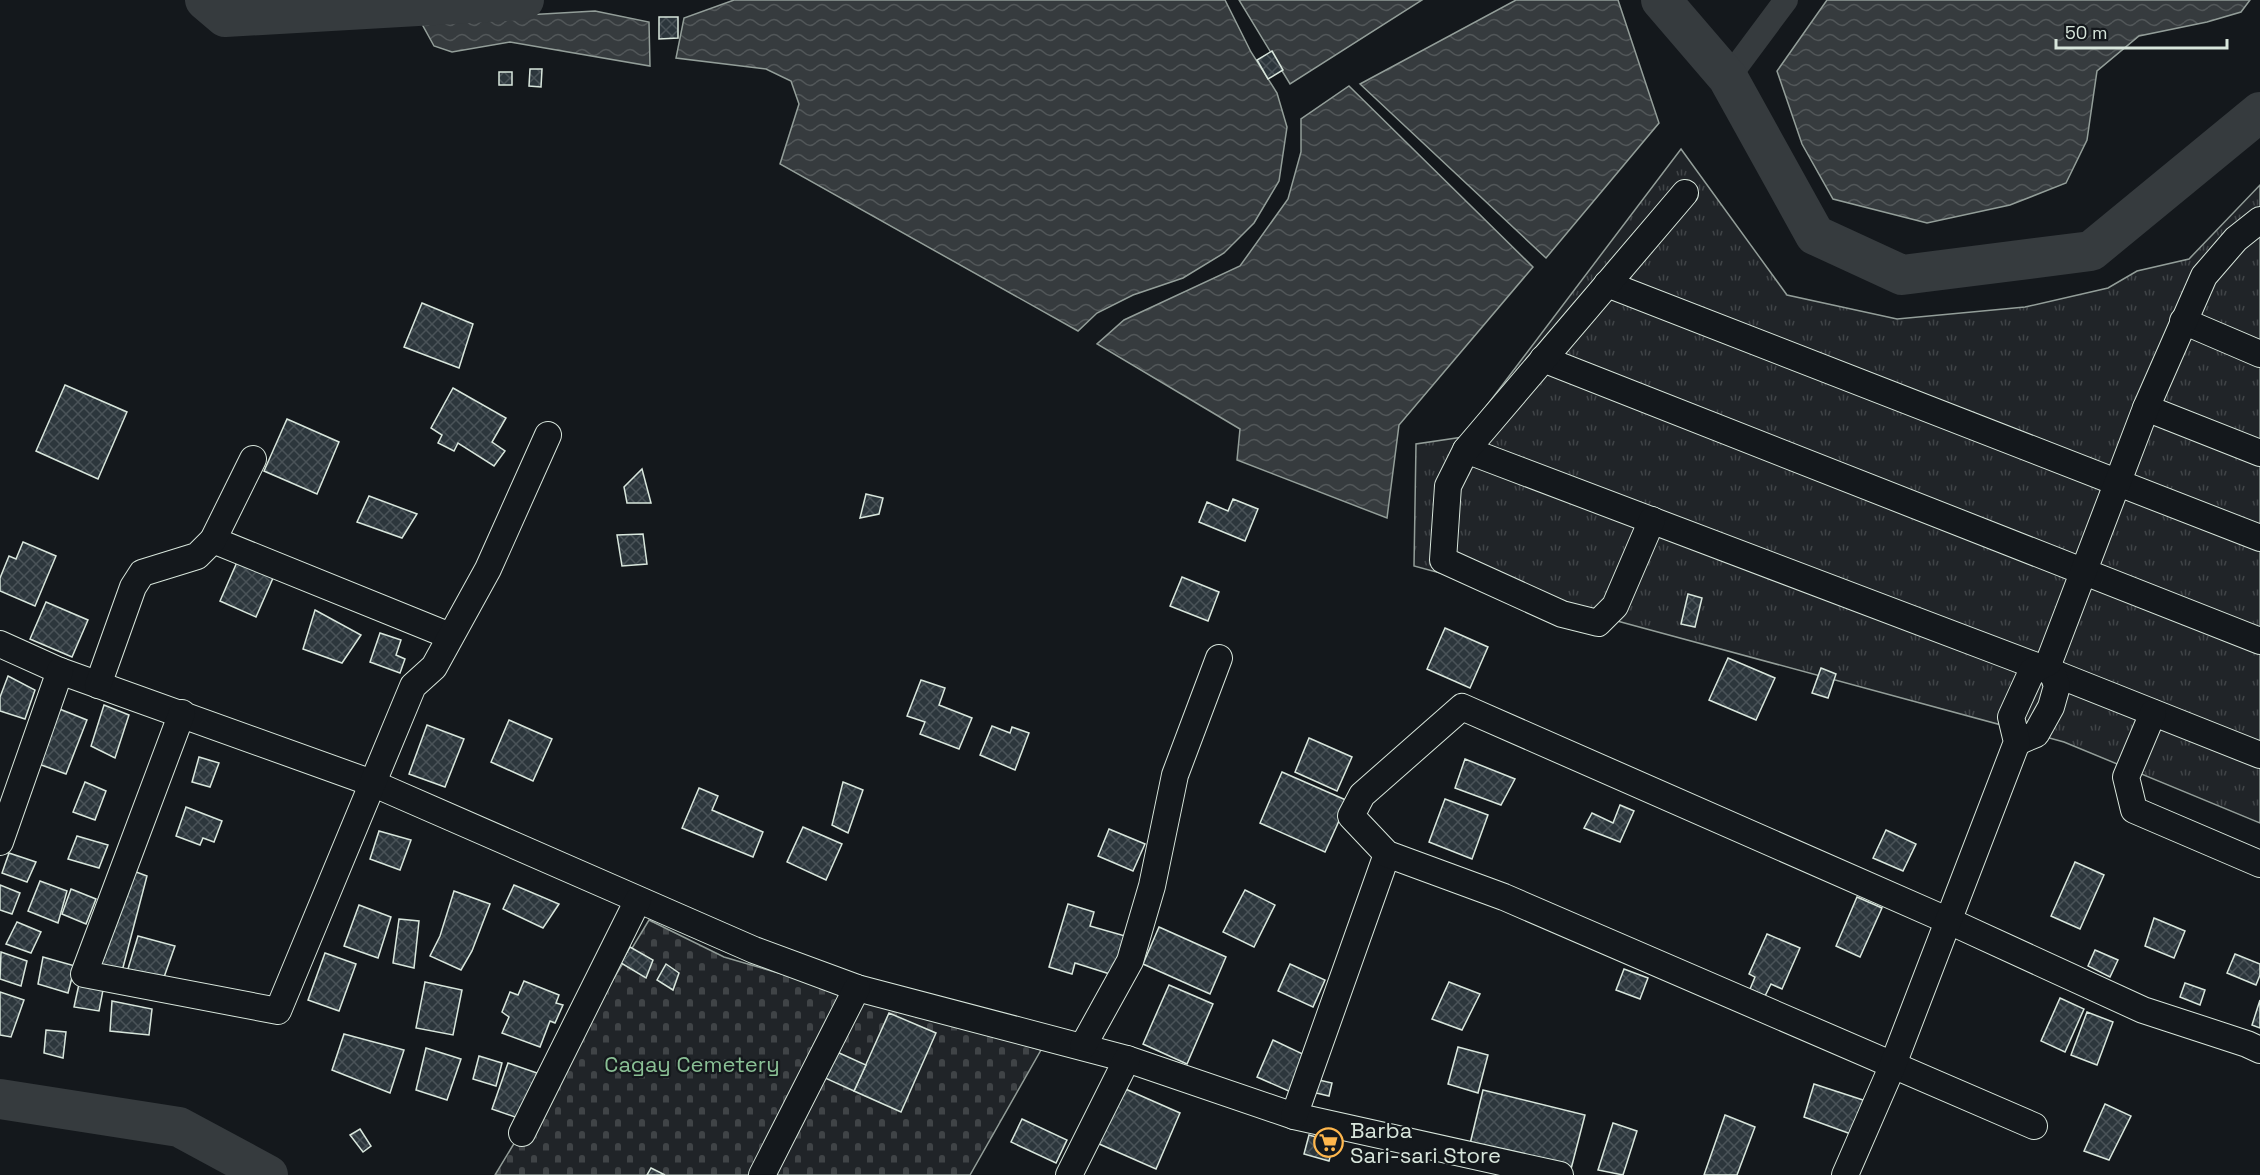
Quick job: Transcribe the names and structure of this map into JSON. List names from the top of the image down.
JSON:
{
  "parks": ["Cagay Cemetery"],
  "places": {
    "supermarket": ["Barba Sari-sari Store"]
  },
  "scale_bar": "50 m"
}
